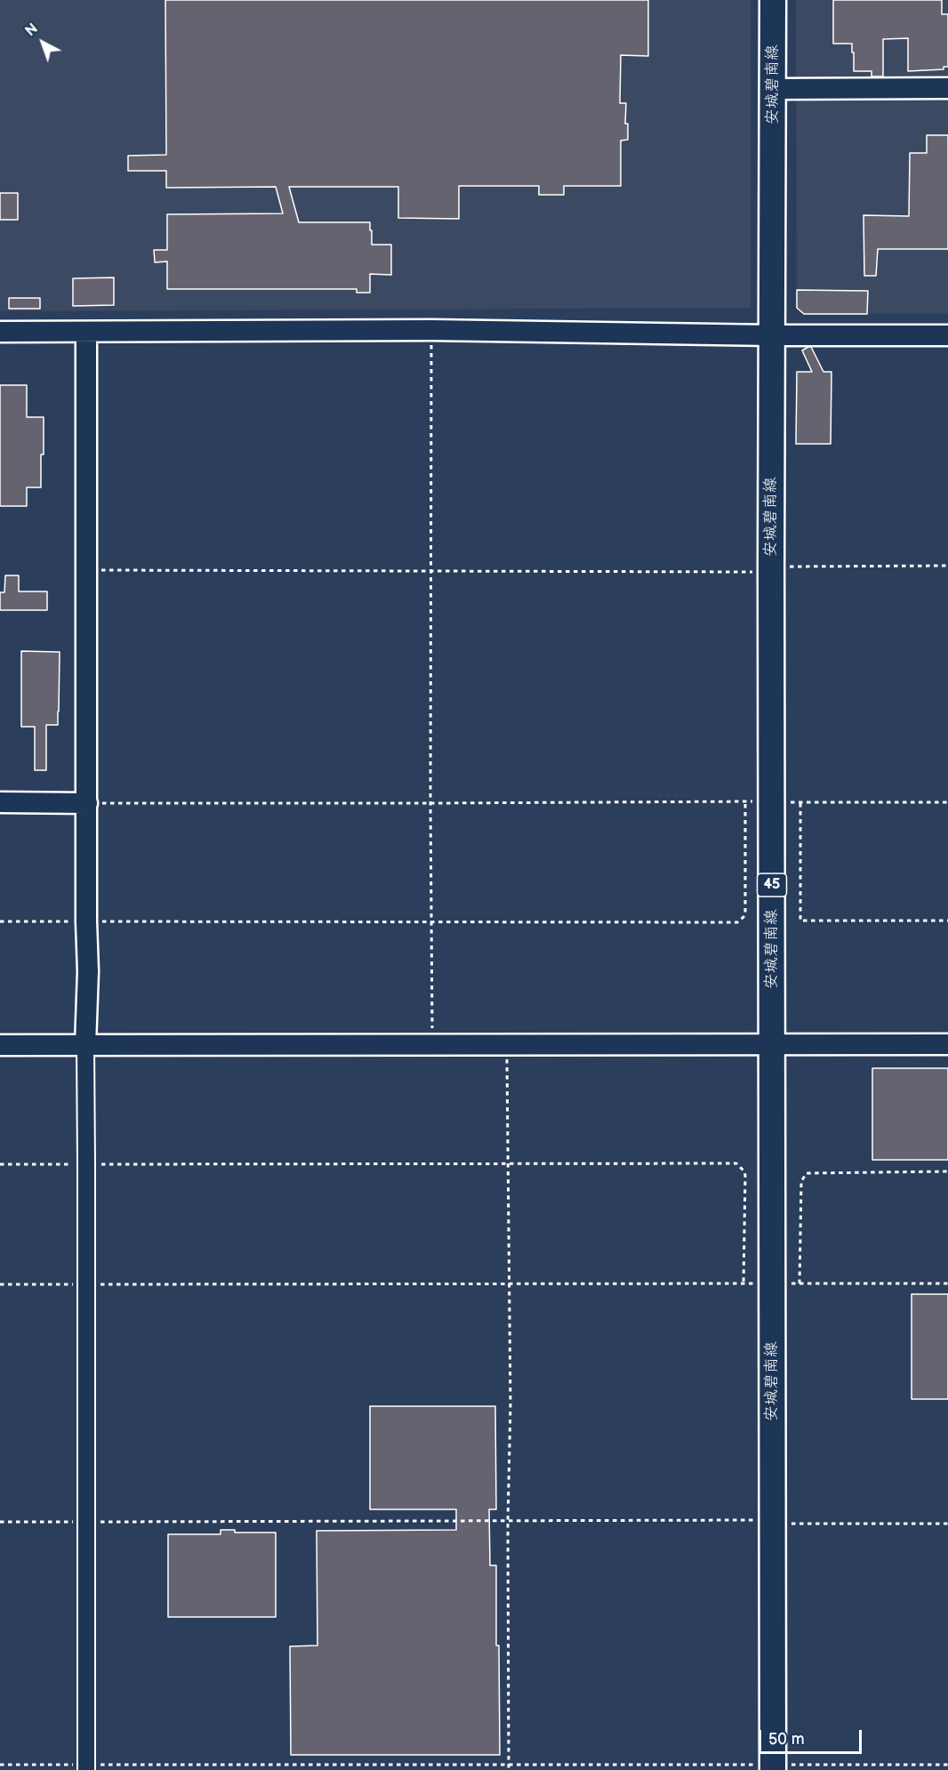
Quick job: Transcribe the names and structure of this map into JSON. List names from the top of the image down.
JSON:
{
  "streets": {
    "main road": ["安城碧南線", "45"]
  },
  "scale_bar": "50 m",
  "north": "top left"
}
